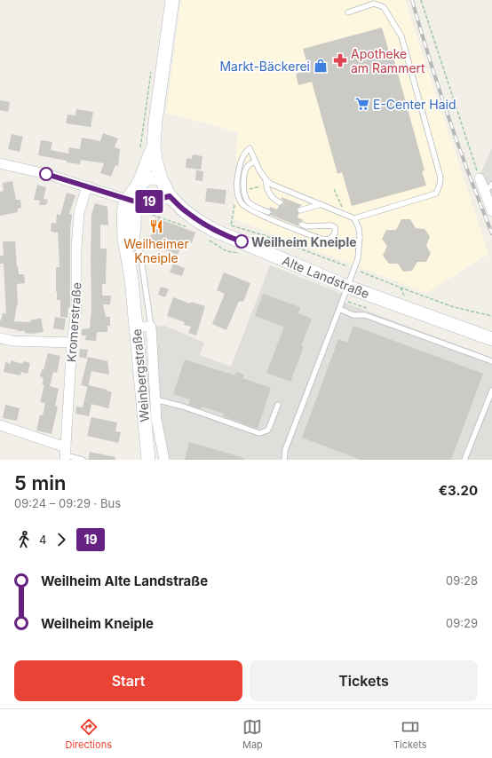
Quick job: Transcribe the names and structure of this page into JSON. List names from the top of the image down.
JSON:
{
  "streets": {
    "street": ["Alte Landstraße", "Kromerstraße", "Weinbergstraße"]
  },
  "places": {
    "pharmacy": ["Apotheke am Rammert"],
    "shop": ["Markt-Bäckerei"],
    "supermarket": ["E-Center Haid"],
    "restaurant": ["Weilheimer Kneiple"],
    "other": ["Weilheim Kneiple"]
  },
  "lines": ["bus line 19"],
  "page": {
    "on_map": "19",
    "heading": ["5 min", "09:24 – 09:29 · Bus", "€3.20"],
    "legs": ["4", "19"],
    "list": [
      {
        "name": "Weilheim Alte Landstraße",
        "value": "09:28"
      },
      {
        "name": "Weilheim Kneiple",
        "value": "09:29"
      }
    ],
    "buttons": ["Start", "Tickets"],
    "tabs": ["Directions", "Map", "Tickets"]
  }
}
